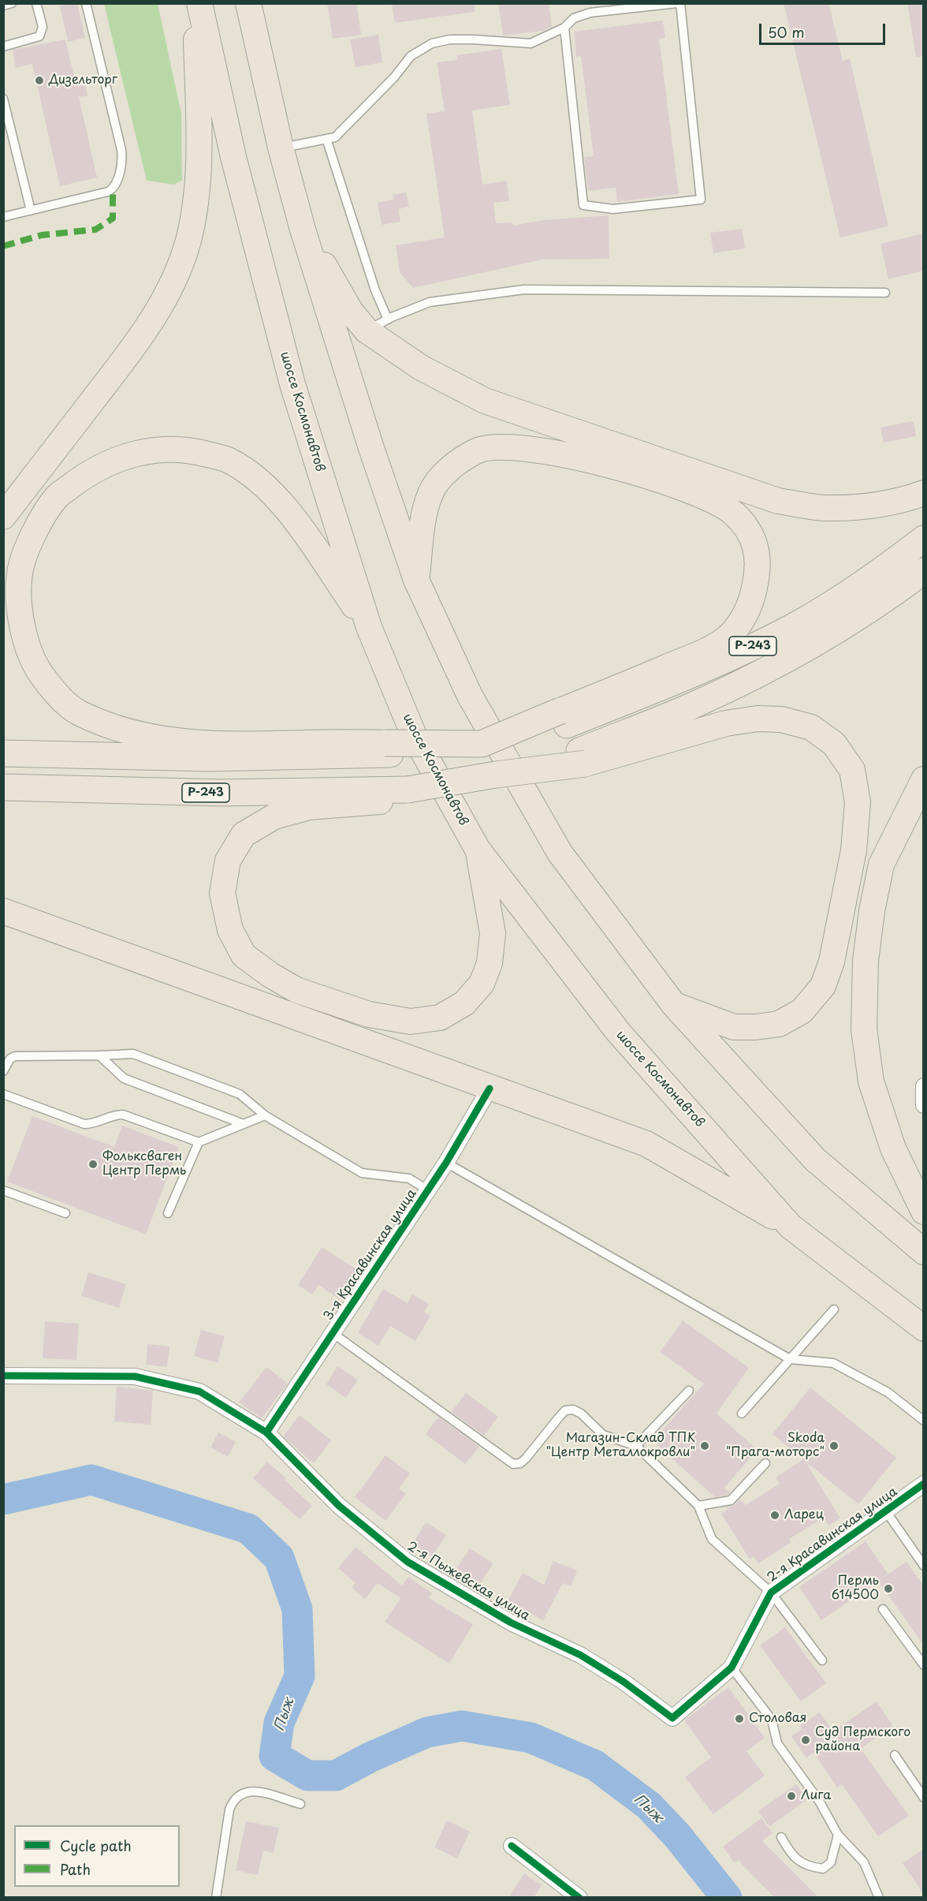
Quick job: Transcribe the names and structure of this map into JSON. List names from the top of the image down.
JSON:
{
  "streets": {
    "highway": ["Р-243"],
    "main road": ["шоссе Космонавтов"],
    "street": ["3-я Красавинская улица", "2-я Красавинская улица", "2-я Пыжевская улица"]
  },
  "crossings": [
    ["3-я Красавинская улица", "2-я Пыжевская улица"],
    ["2-я Красавинская улица", "2-я Пыжевская улица"]
  ],
  "water": ["Пыж"],
  "places": [
    "Дизельторг",
    "Фольксваген Центр Пермь",
    "Магазин-Склад ТПК \"Центр Металлокровли\"",
    "Skoda \"Прага-моторс\"",
    "Ларец",
    "Пермь 614500",
    "Столовая",
    "Суд Пермского района",
    "Лига"
  ],
  "legend": ["Cycle path", "Path"],
  "scale_bar": "50 m"
}
